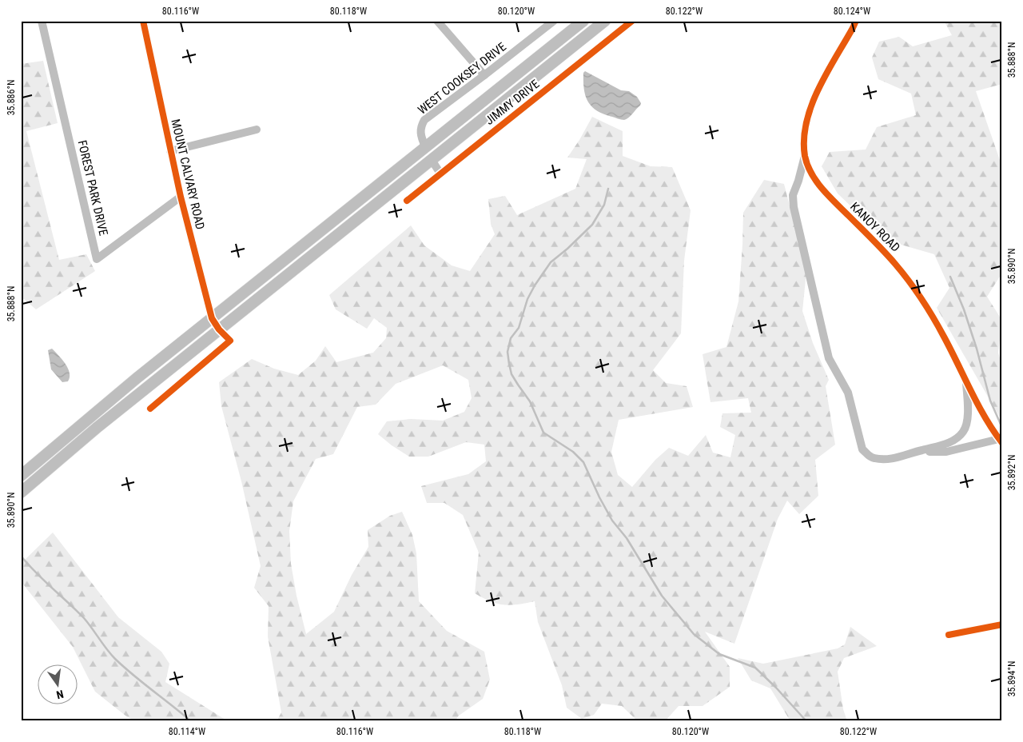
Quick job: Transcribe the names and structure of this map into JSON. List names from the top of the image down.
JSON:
{
  "streets": {
    "street": [
      "WEST COOKSEY DRIVE",
      "JIMMY DRIVE",
      "MOUNT CALVARY ROAD",
      "FOREST PARK DRIVE",
      "KANOY ROAD"
    ]
  },
  "crossings": [
    ["MOUNT CALVARY ROAD", "FOREST PARK DRIVE"]
  ],
  "north": "bottom",
  "coordinates": [
    "80.116°W",
    "80.118°W",
    "80.120°W",
    "80.122°W",
    "80.124°W",
    "35.888°N",
    "35.886°N",
    "35.890°N",
    "35.892°N",
    "35.894°N",
    "80.114°W"
  ]
}
